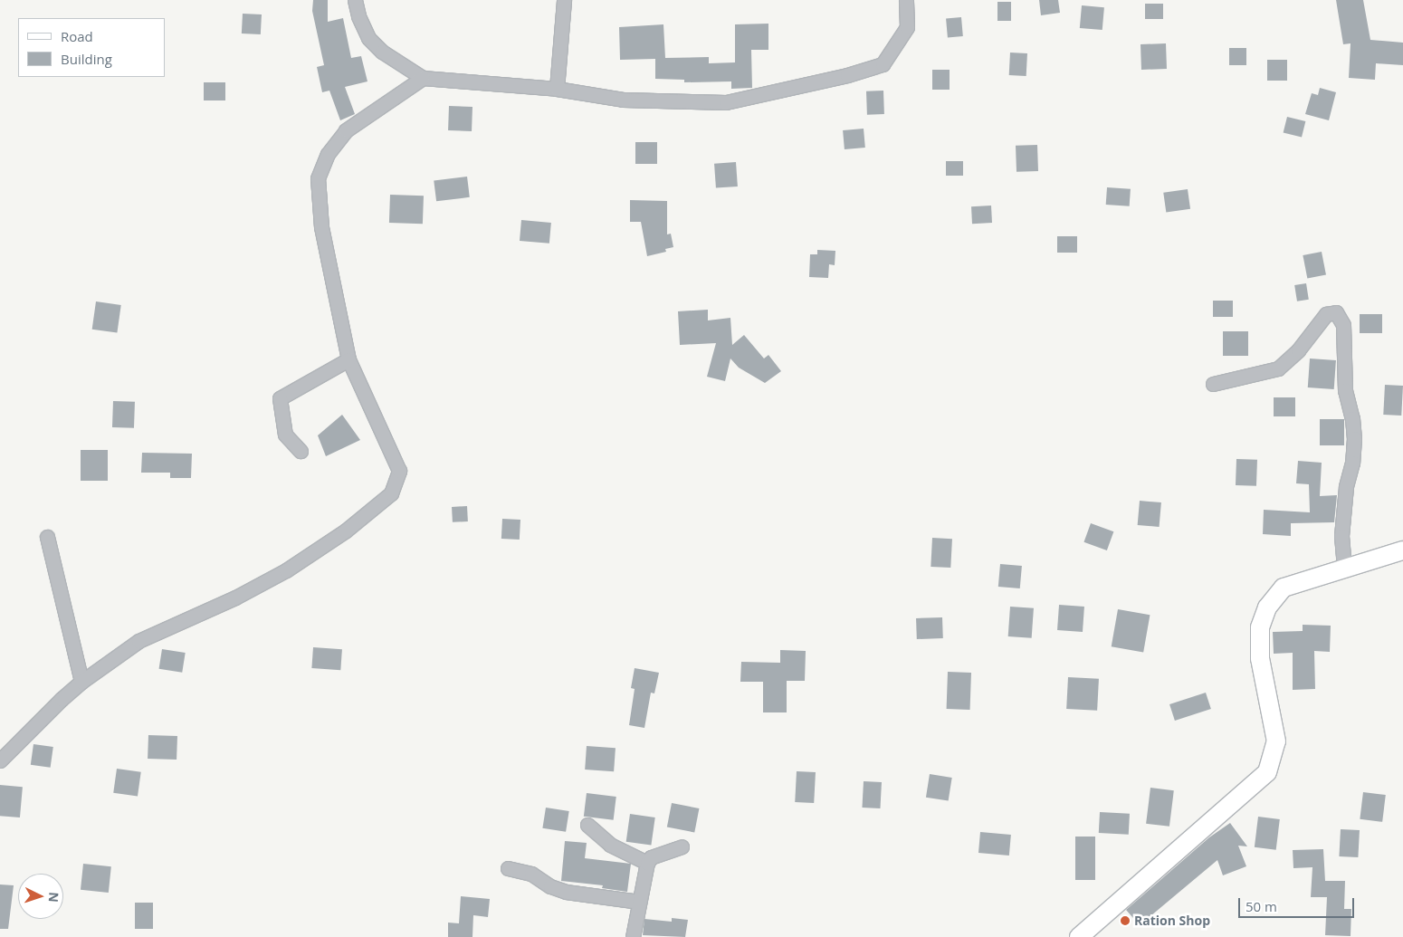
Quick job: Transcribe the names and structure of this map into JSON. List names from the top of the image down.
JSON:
{
  "places": ["Ration Shop"],
  "legend": ["Road", "Building"],
  "scale_bar": "50 m",
  "north": "right"
}
